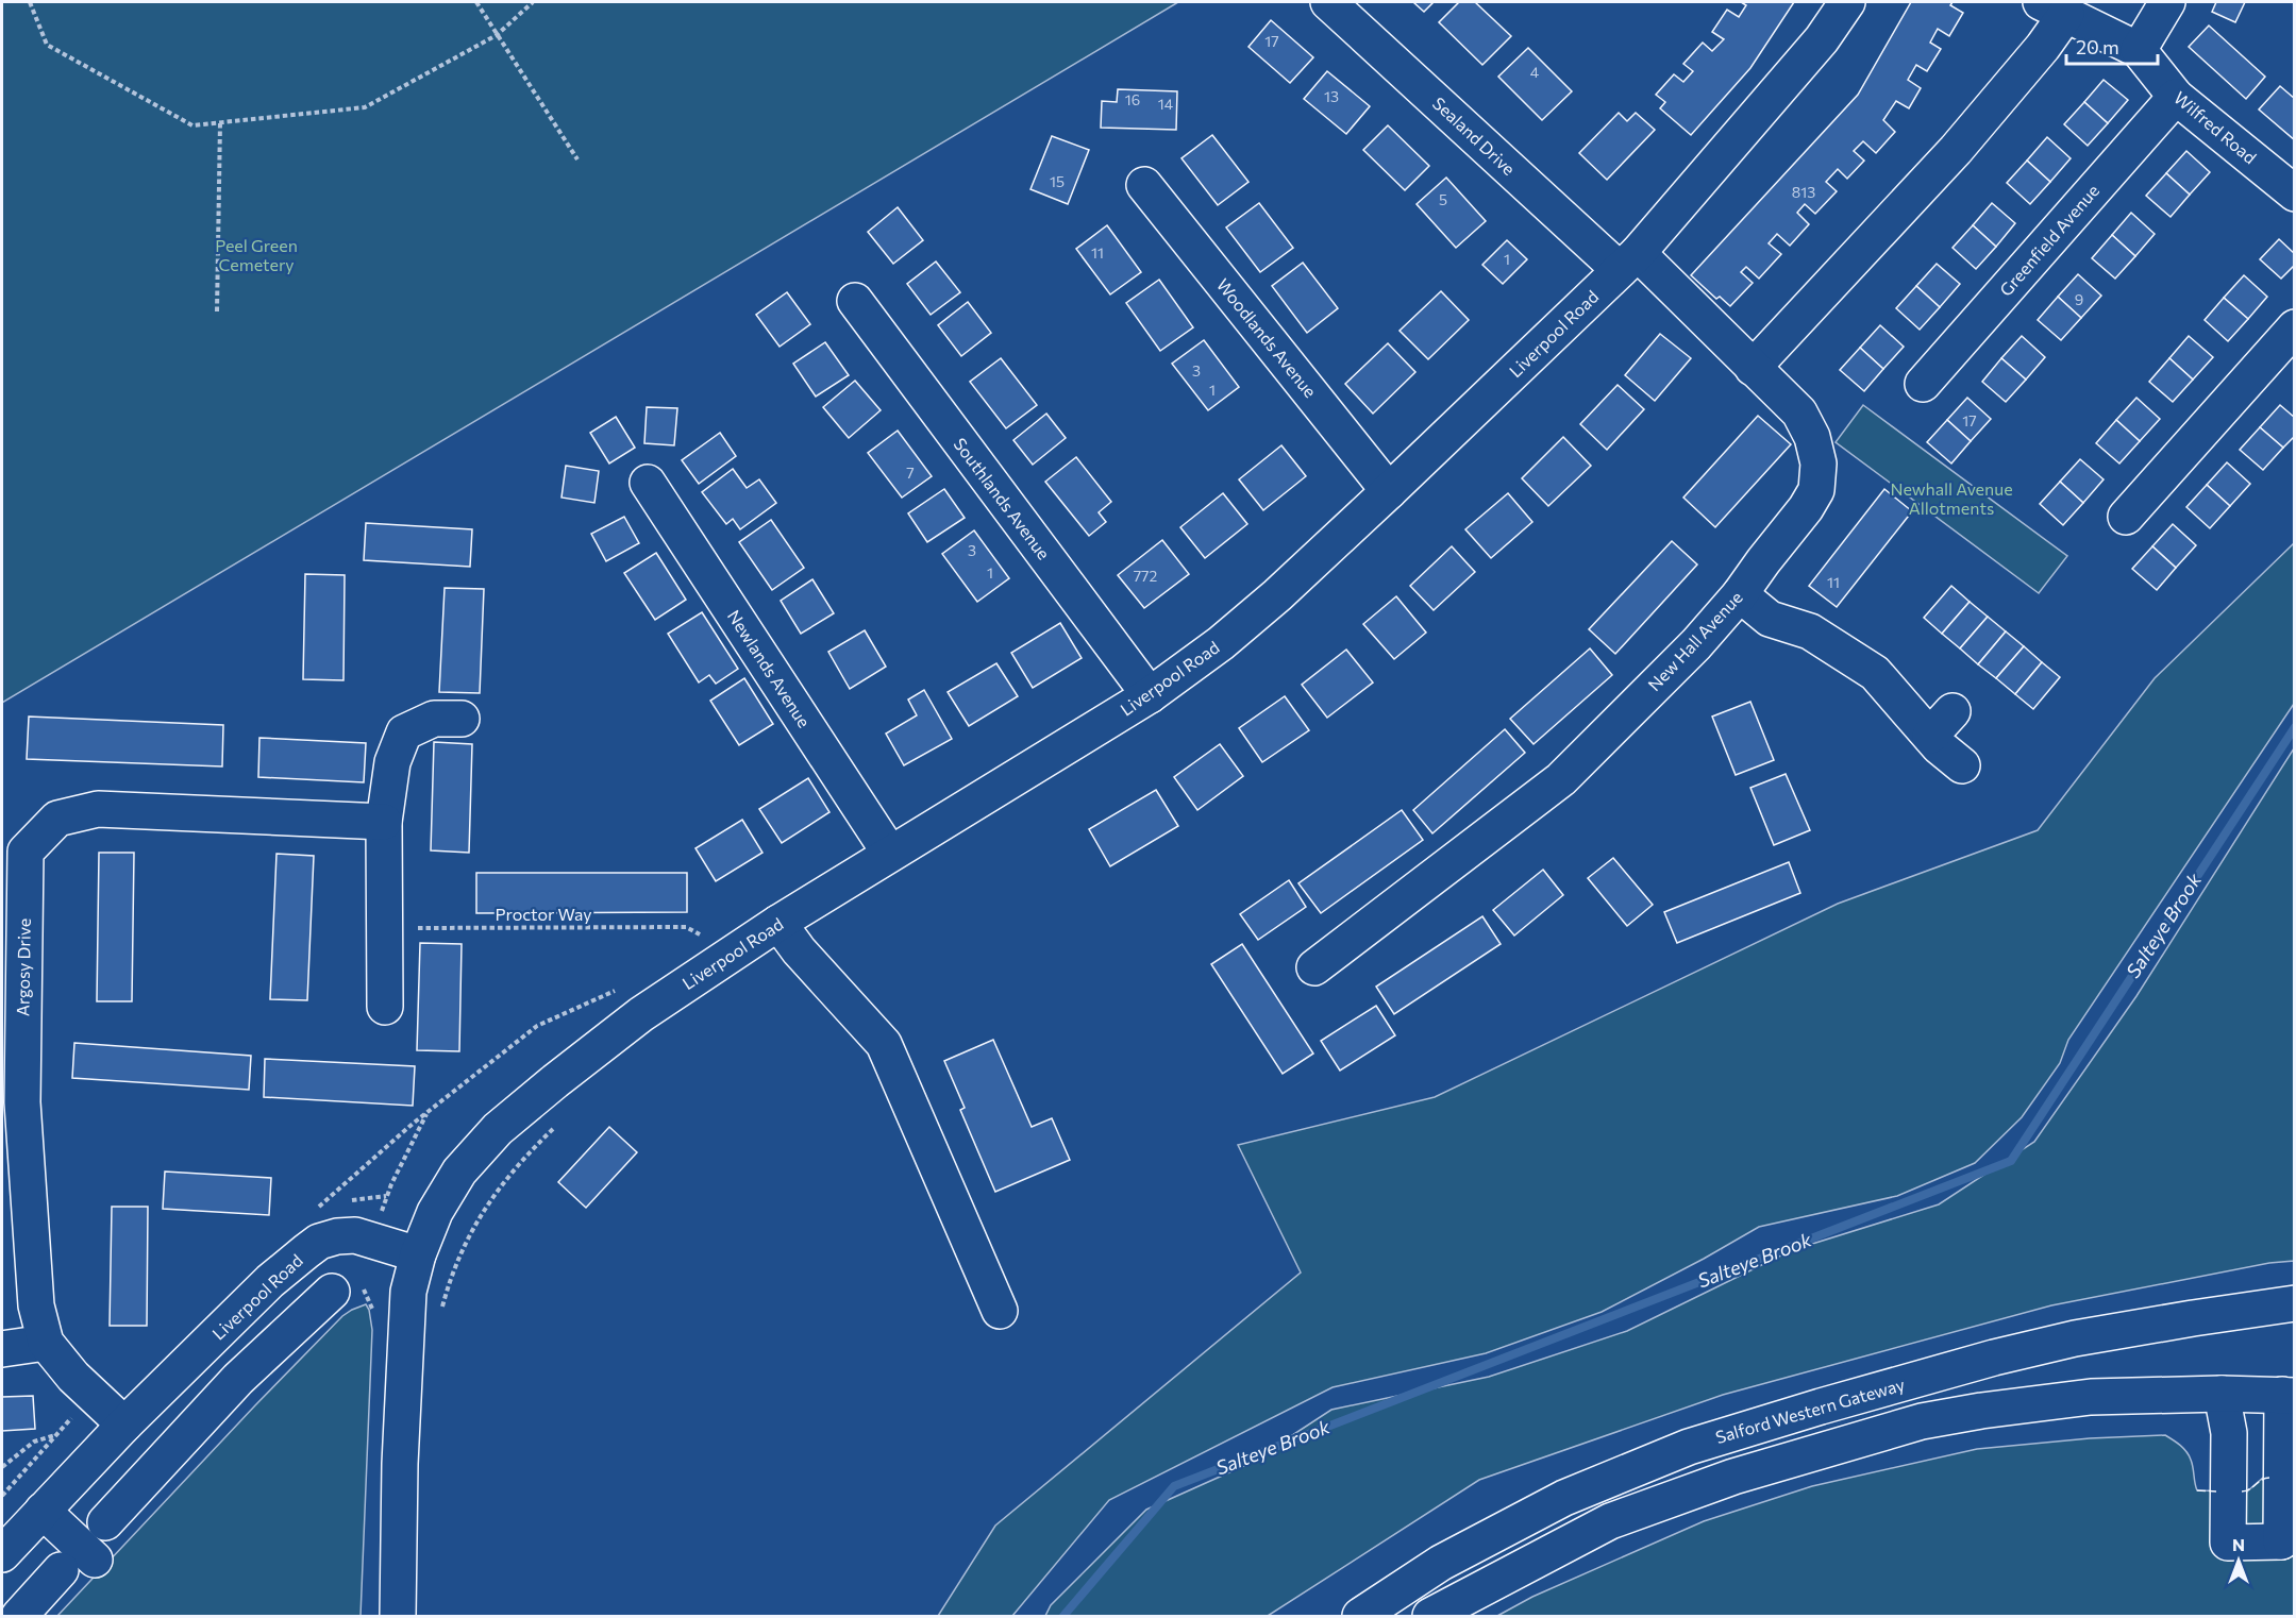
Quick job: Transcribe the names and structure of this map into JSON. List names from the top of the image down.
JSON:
{
  "streets": {
    "main road": [
      "Wilfred Road",
      "Sealand Drive",
      "Greenfield Avenue",
      "Liverpool Road",
      "Woodlands Avenue",
      "Southlands Avenue",
      "New Hall Avenue",
      "Newlands Avenue",
      "Argosy Drive",
      "Salford Western Gateway"
    ],
    "path": ["Proctor Way"]
  },
  "crossings": [
    ["Wilfred Road", "Greenfield Avenue"],
    ["Sealand Drive", "Liverpool Road"],
    ["Sealand Drive", "New Hall Avenue"],
    ["Liverpool Road", "Woodlands Avenue"],
    ["Liverpool Road", "Southlands Avenue"],
    ["Liverpool Road", "New Hall Avenue"],
    ["Liverpool Road", "Newlands Avenue"],
    ["Liverpool Road", "Argosy Drive"]
  ],
  "water": ["Salteye Brook"],
  "parks": ["Peel Green Cemetery", "Newhall Avenue Allotments"],
  "house_numbers": [
    "17",
    "4",
    "13",
    "16",
    "14",
    "15",
    "813",
    "5",
    "11",
    "1",
    "9",
    "3",
    "1",
    "17",
    "7",
    "3",
    "1",
    "772",
    "11"
  ],
  "scale_bar": "20 m",
  "north": "top"
}
